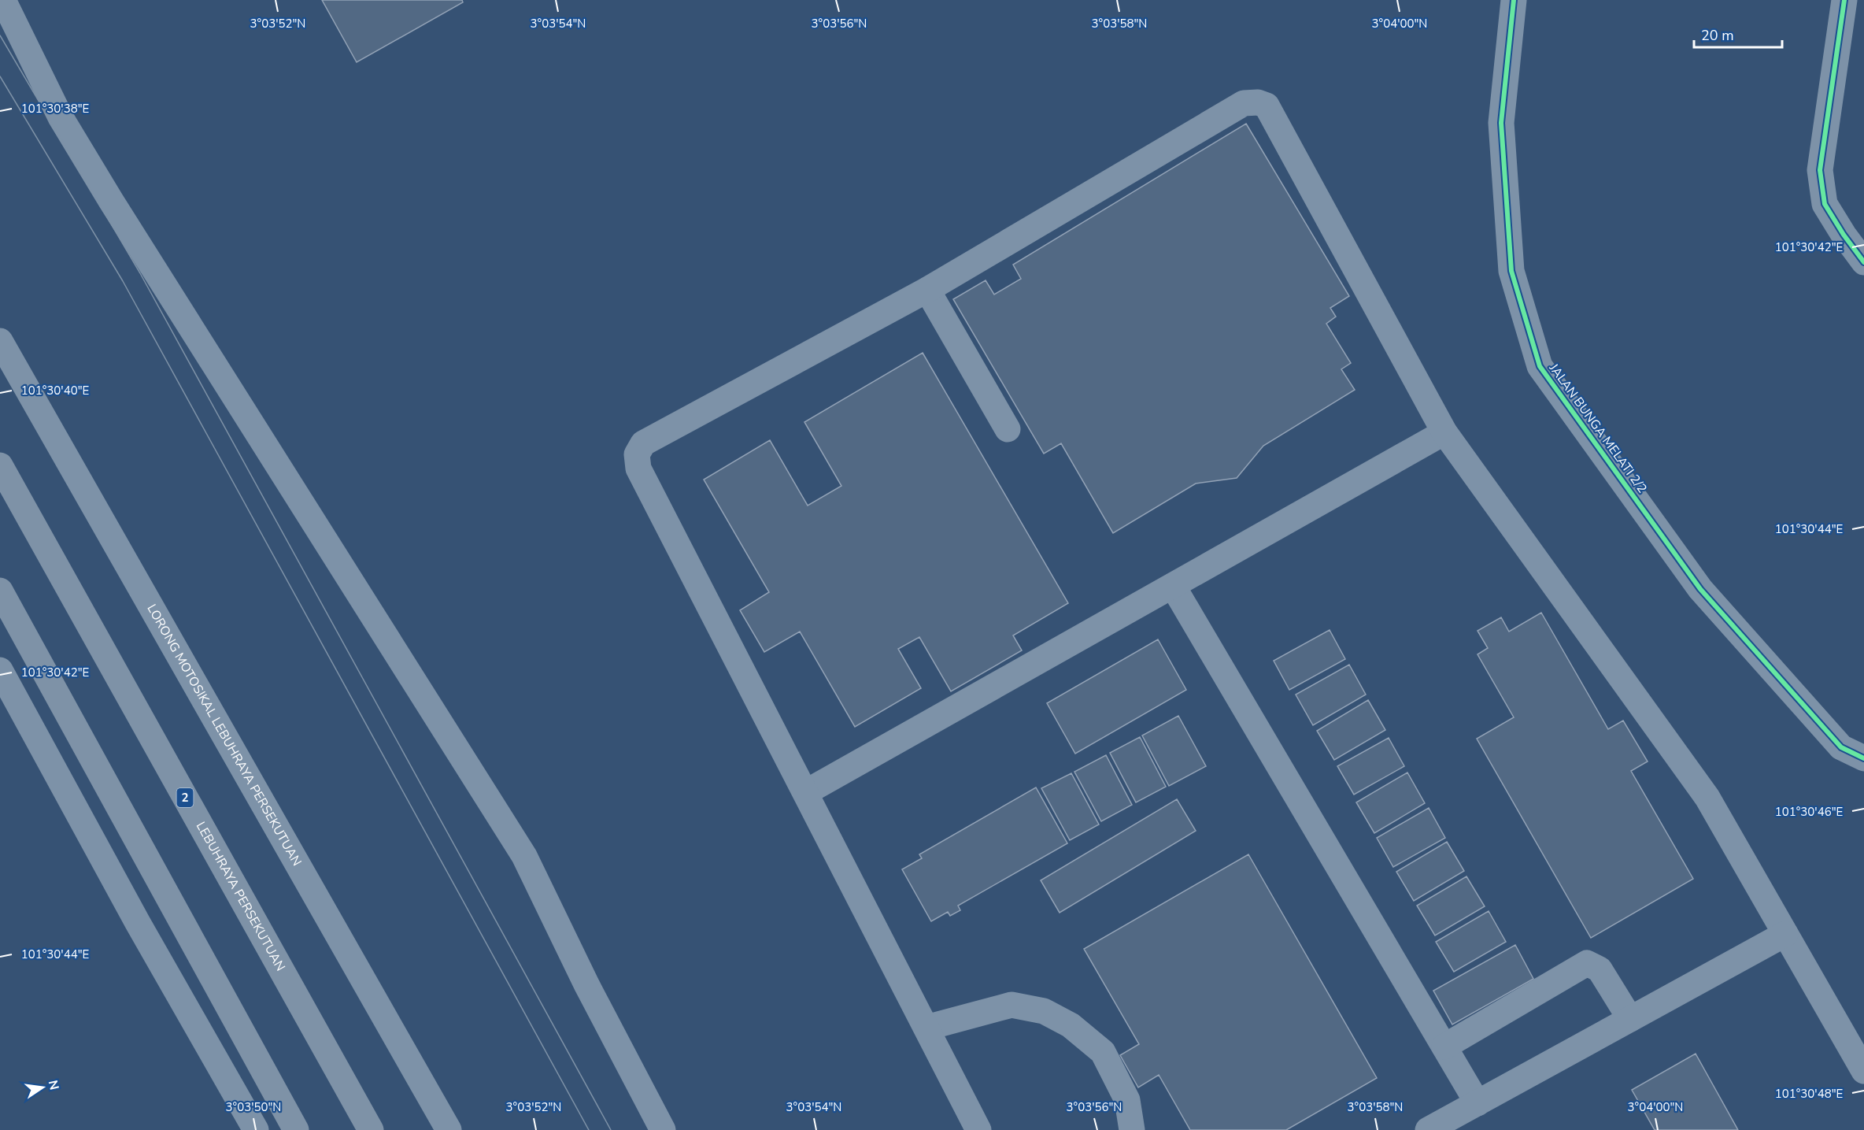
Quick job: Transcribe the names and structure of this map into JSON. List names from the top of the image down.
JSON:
{
  "streets": {
    "highway": ["2", "LEBUHRAYA PERSEKUTUAN"],
    "street": ["JALAN BUNGA MELATI 2/2", "LORONG MOTOSIKAL LEBUHRAYA PERSEKUTUAN"]
  },
  "scale_bar": "20 m",
  "north": "right",
  "coordinates": [
    "3°03'52\"N",
    "3°03'54\"N",
    "3°03'56\"N",
    "3°03'58\"N",
    "3°04'00\"N",
    "101°30'38\"E",
    "101°30'42\"E",
    "101°30'40\"E",
    "101°30'44\"E",
    "101°30'46\"E",
    "101°30'48\"E",
    "3°03'50\"N"
  ]
}
